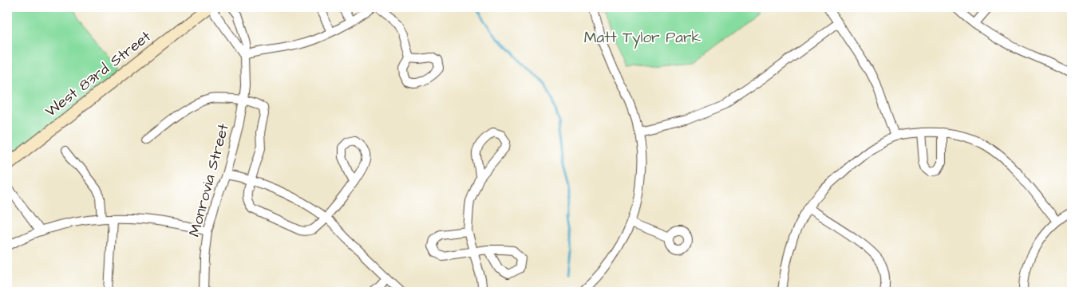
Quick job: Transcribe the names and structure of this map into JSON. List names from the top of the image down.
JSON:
{
  "streets": {
    "street": ["West 83rd Street", "Monrovia Street"]
  },
  "parks": ["Matt Tylor Park"]
}
